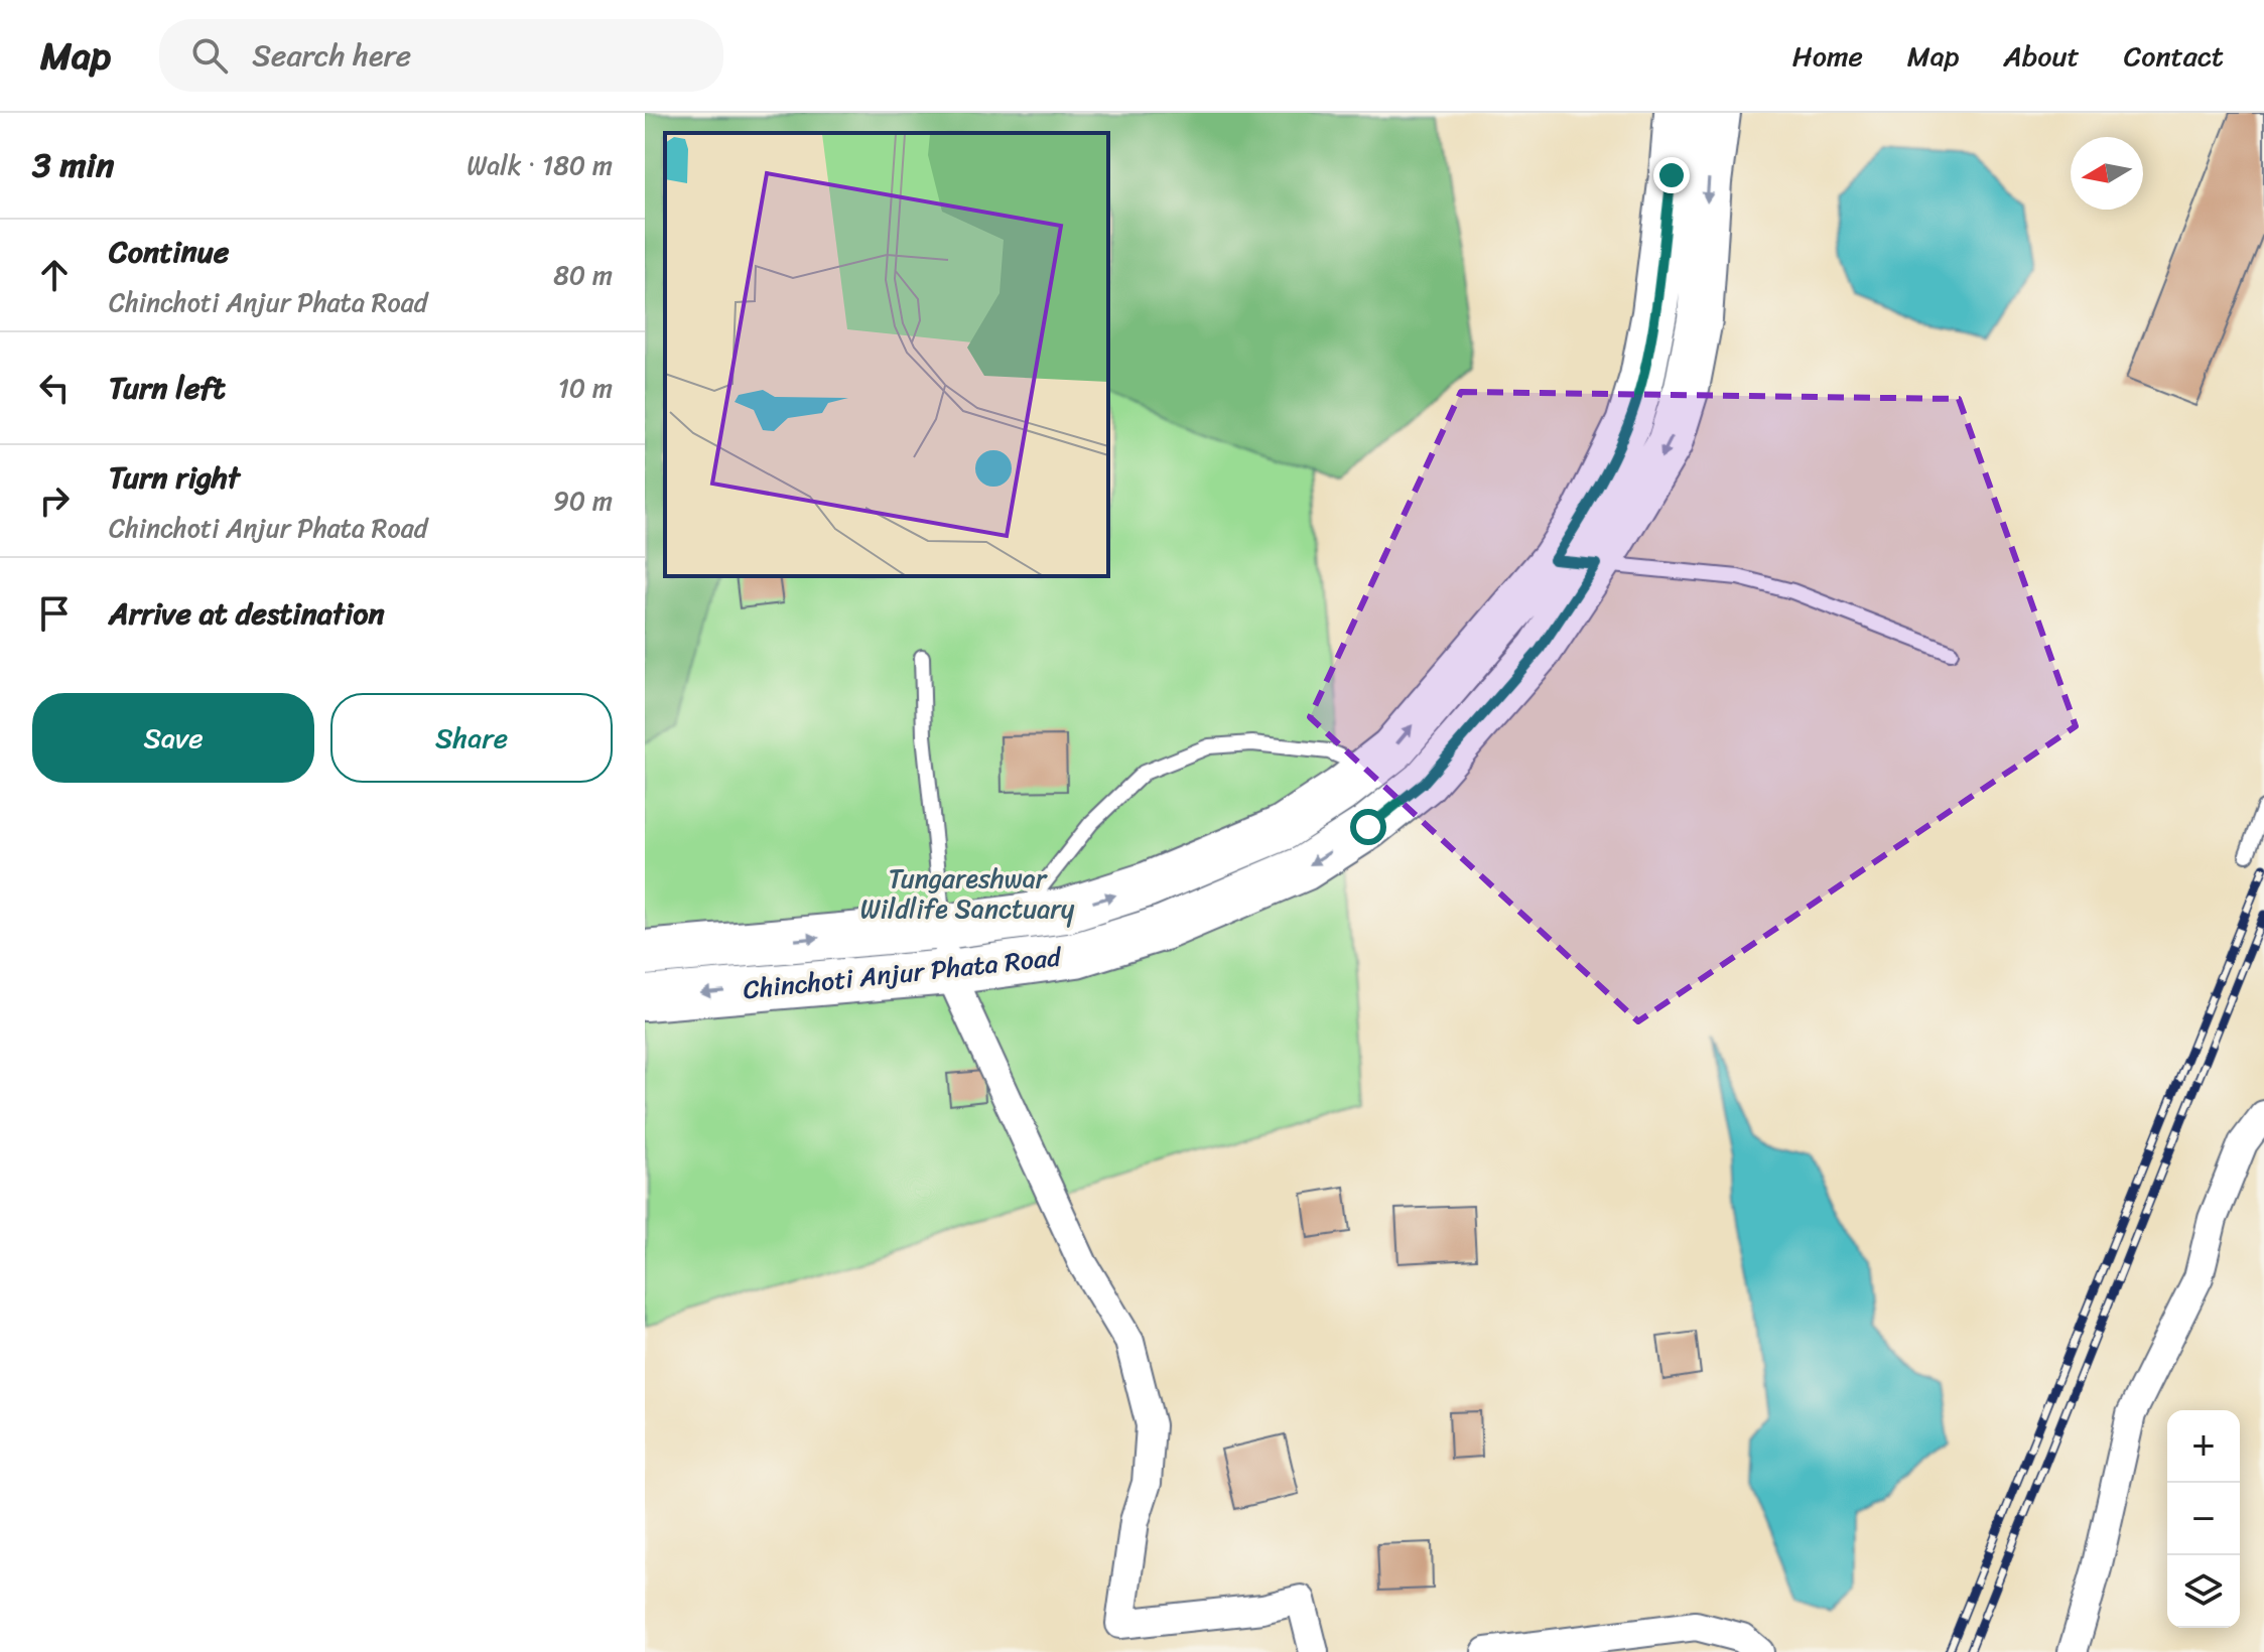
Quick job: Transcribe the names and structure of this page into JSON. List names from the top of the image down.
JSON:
{
  "streets": {
    "main road": ["Chinchoti Anjur Phata Road"]
  },
  "parks": ["Tungareshwar Wildlife Sanctuary"],
  "north": "left",
  "page": {
    "header": "Map",
    "search": "Search here",
    "nav": [
      "Home",
      "Map",
      "About",
      "Contact"
    ],
    "heading": ["3 min", "Walk · 180 m"],
    "list": [
      ["Continue", "Chinchoti Anjur Phata Road", "80 m"],
      ["Turn left", "10 m"],
      ["Turn right", "Chinchoti Anjur Phata Road", "90 m"],
      "Arrive at destination"
    ],
    "buttons": ["Save", "Share"],
    "map_buttons": ["+", "−"]
  }
}
